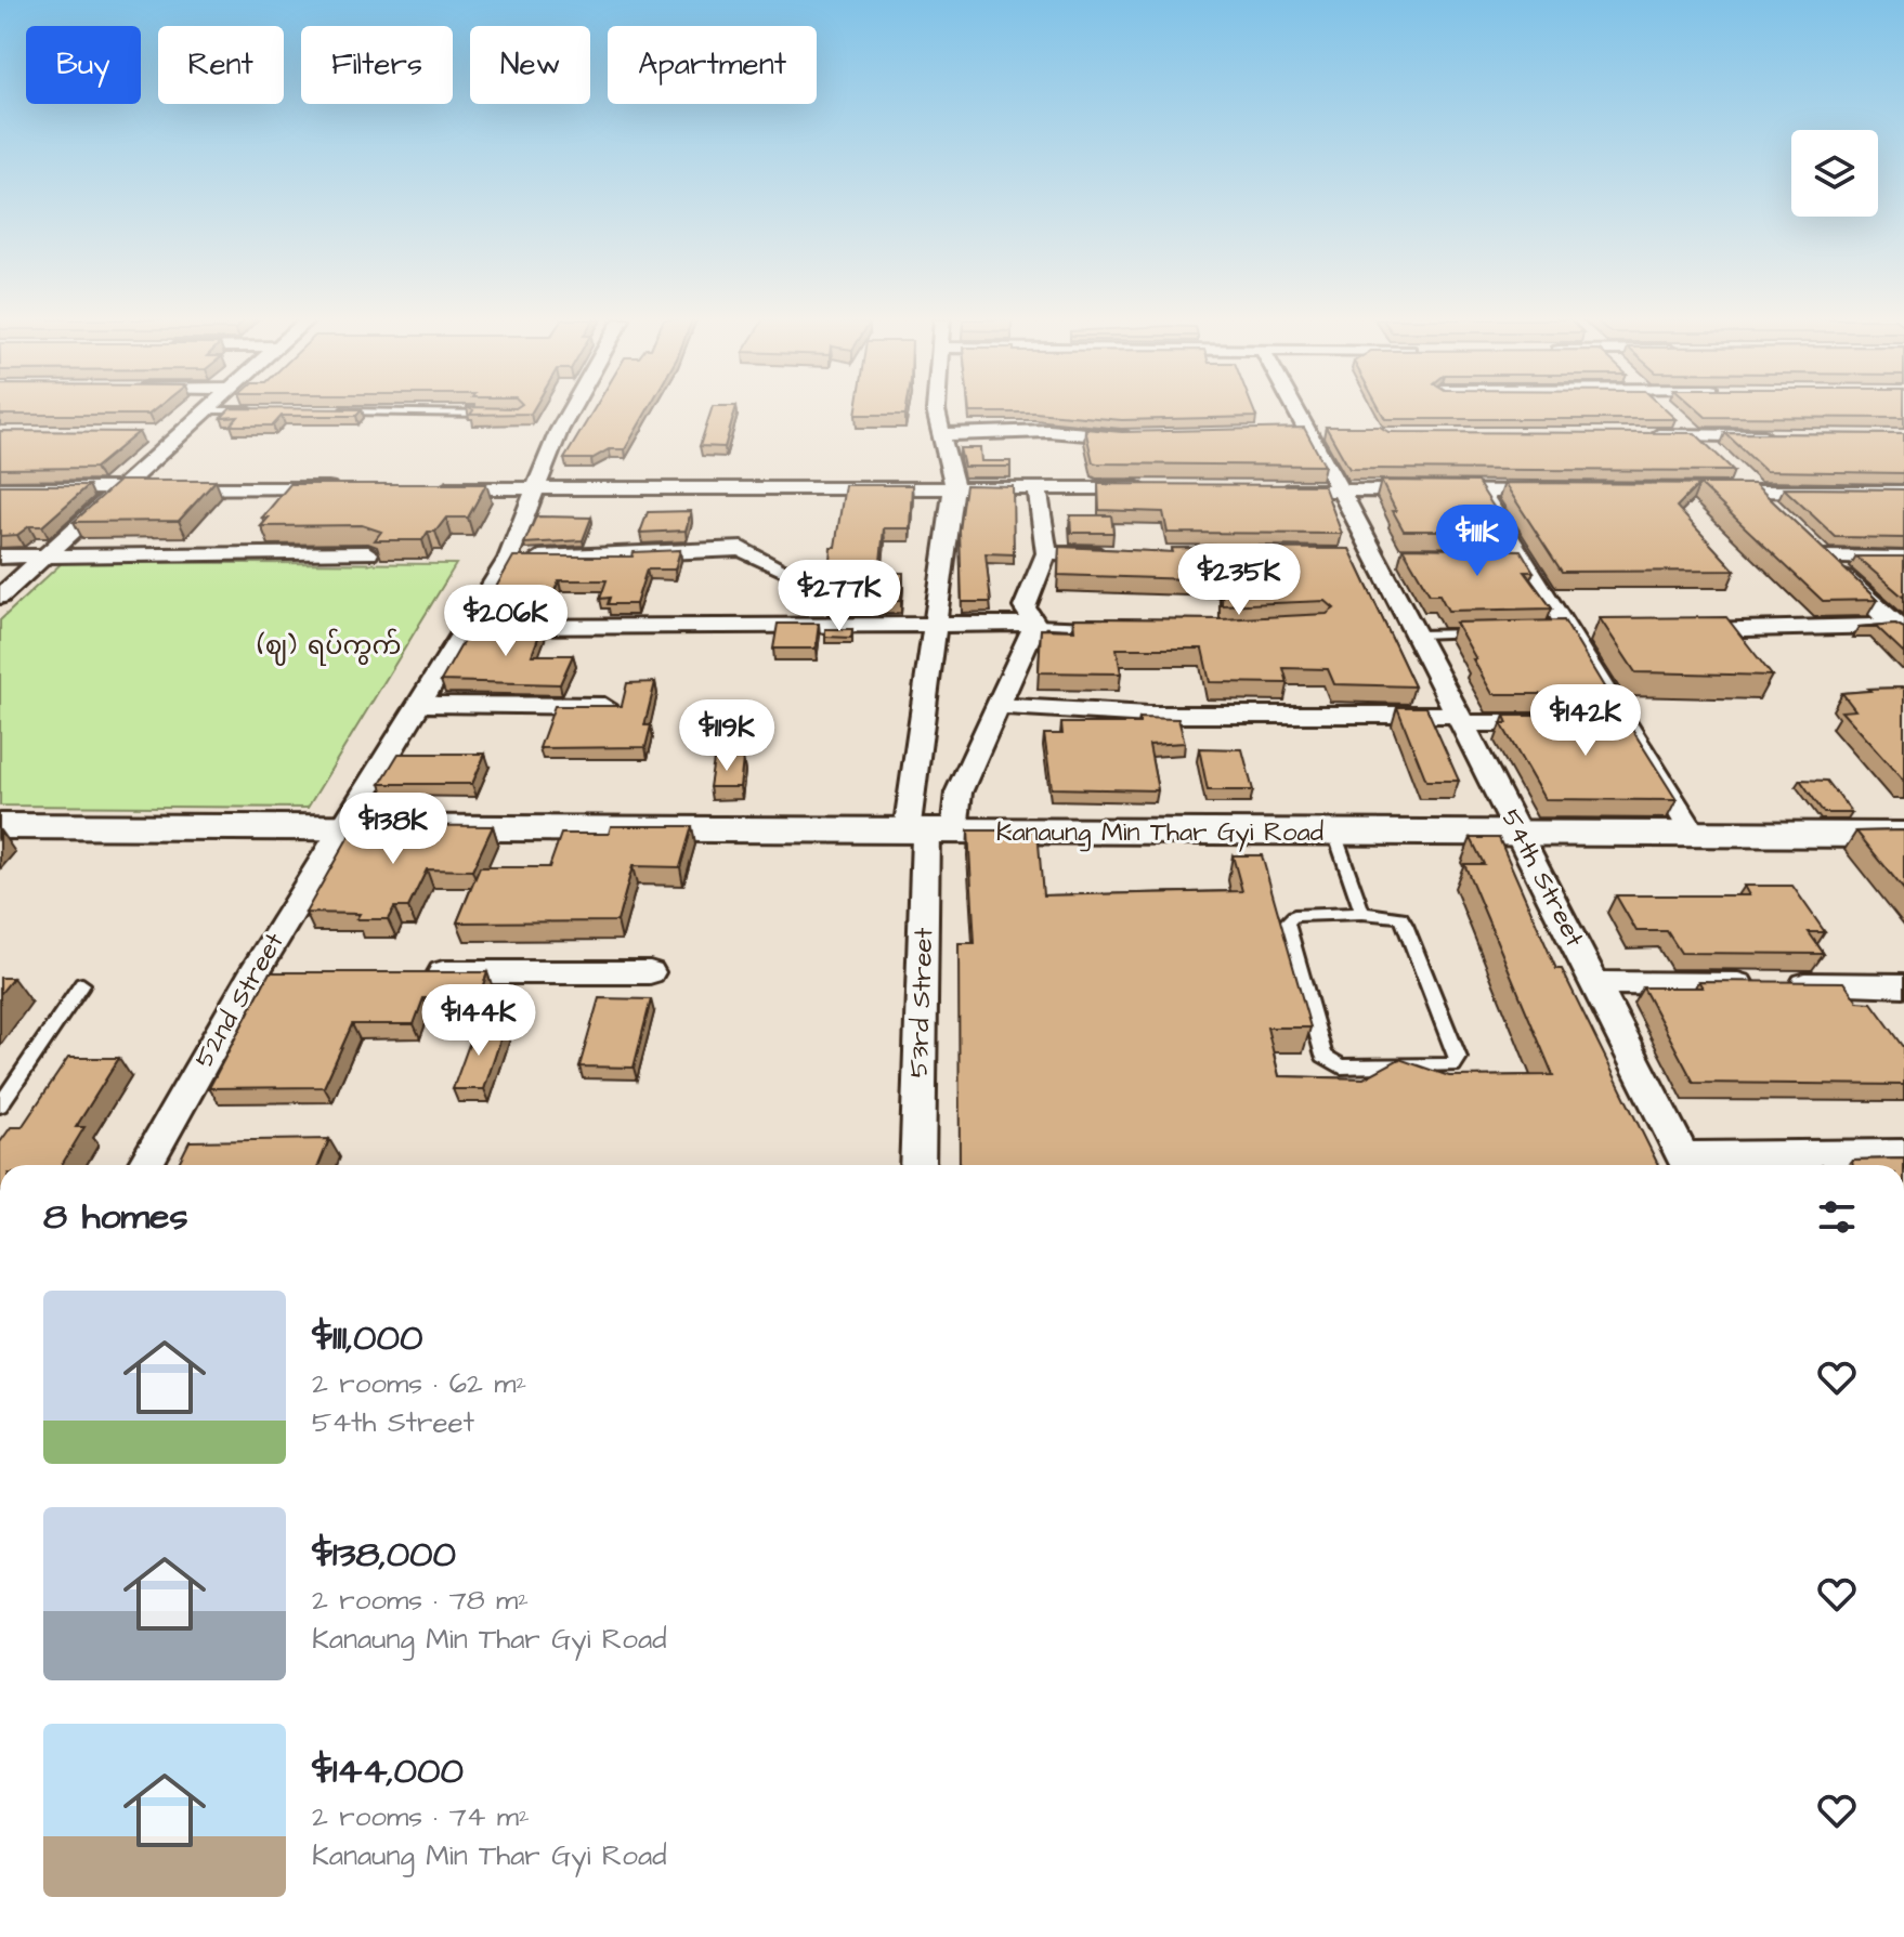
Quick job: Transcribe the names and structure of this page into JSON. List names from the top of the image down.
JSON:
{
  "streets": {
    "street": [
      "Kanaung Min Thar Gyi Road",
      "54th Street",
      "52nd Street",
      "53rd Street"
    ]
  },
  "crossings": [
    ["Kanaung Min Thar Gyi Road", "54th Street"],
    ["Kanaung Min Thar Gyi Road", "52nd Street"],
    ["Kanaung Min Thar Gyi Road", "53rd Street"]
  ],
  "districts": ["(ဈ) ရပ်ကွက်"],
  "page": {
    "chip": [
      "Buy",
      "Rent",
      "Filters",
      "New",
      "Apartment"
    ],
    "price": [
      "$111K",
      "$235K",
      "$277K",
      "$206K",
      "$142K",
      "$119K",
      "$138K",
      "$144K"
    ],
    "heading": "8 homes",
    "list": [
      {
        "name": "$111,000",
        "note": "2 rooms · 62 m² · 54th Street"
      },
      {
        "name": "$138,000",
        "note": "2 rooms · 78 m² · Kanaung Min Thar Gyi Road"
      },
      {
        "name": "$144,000",
        "note": "2 rooms · 74 m² · Kanaung Min Thar Gyi Road"
      }
    ]
  }
}
